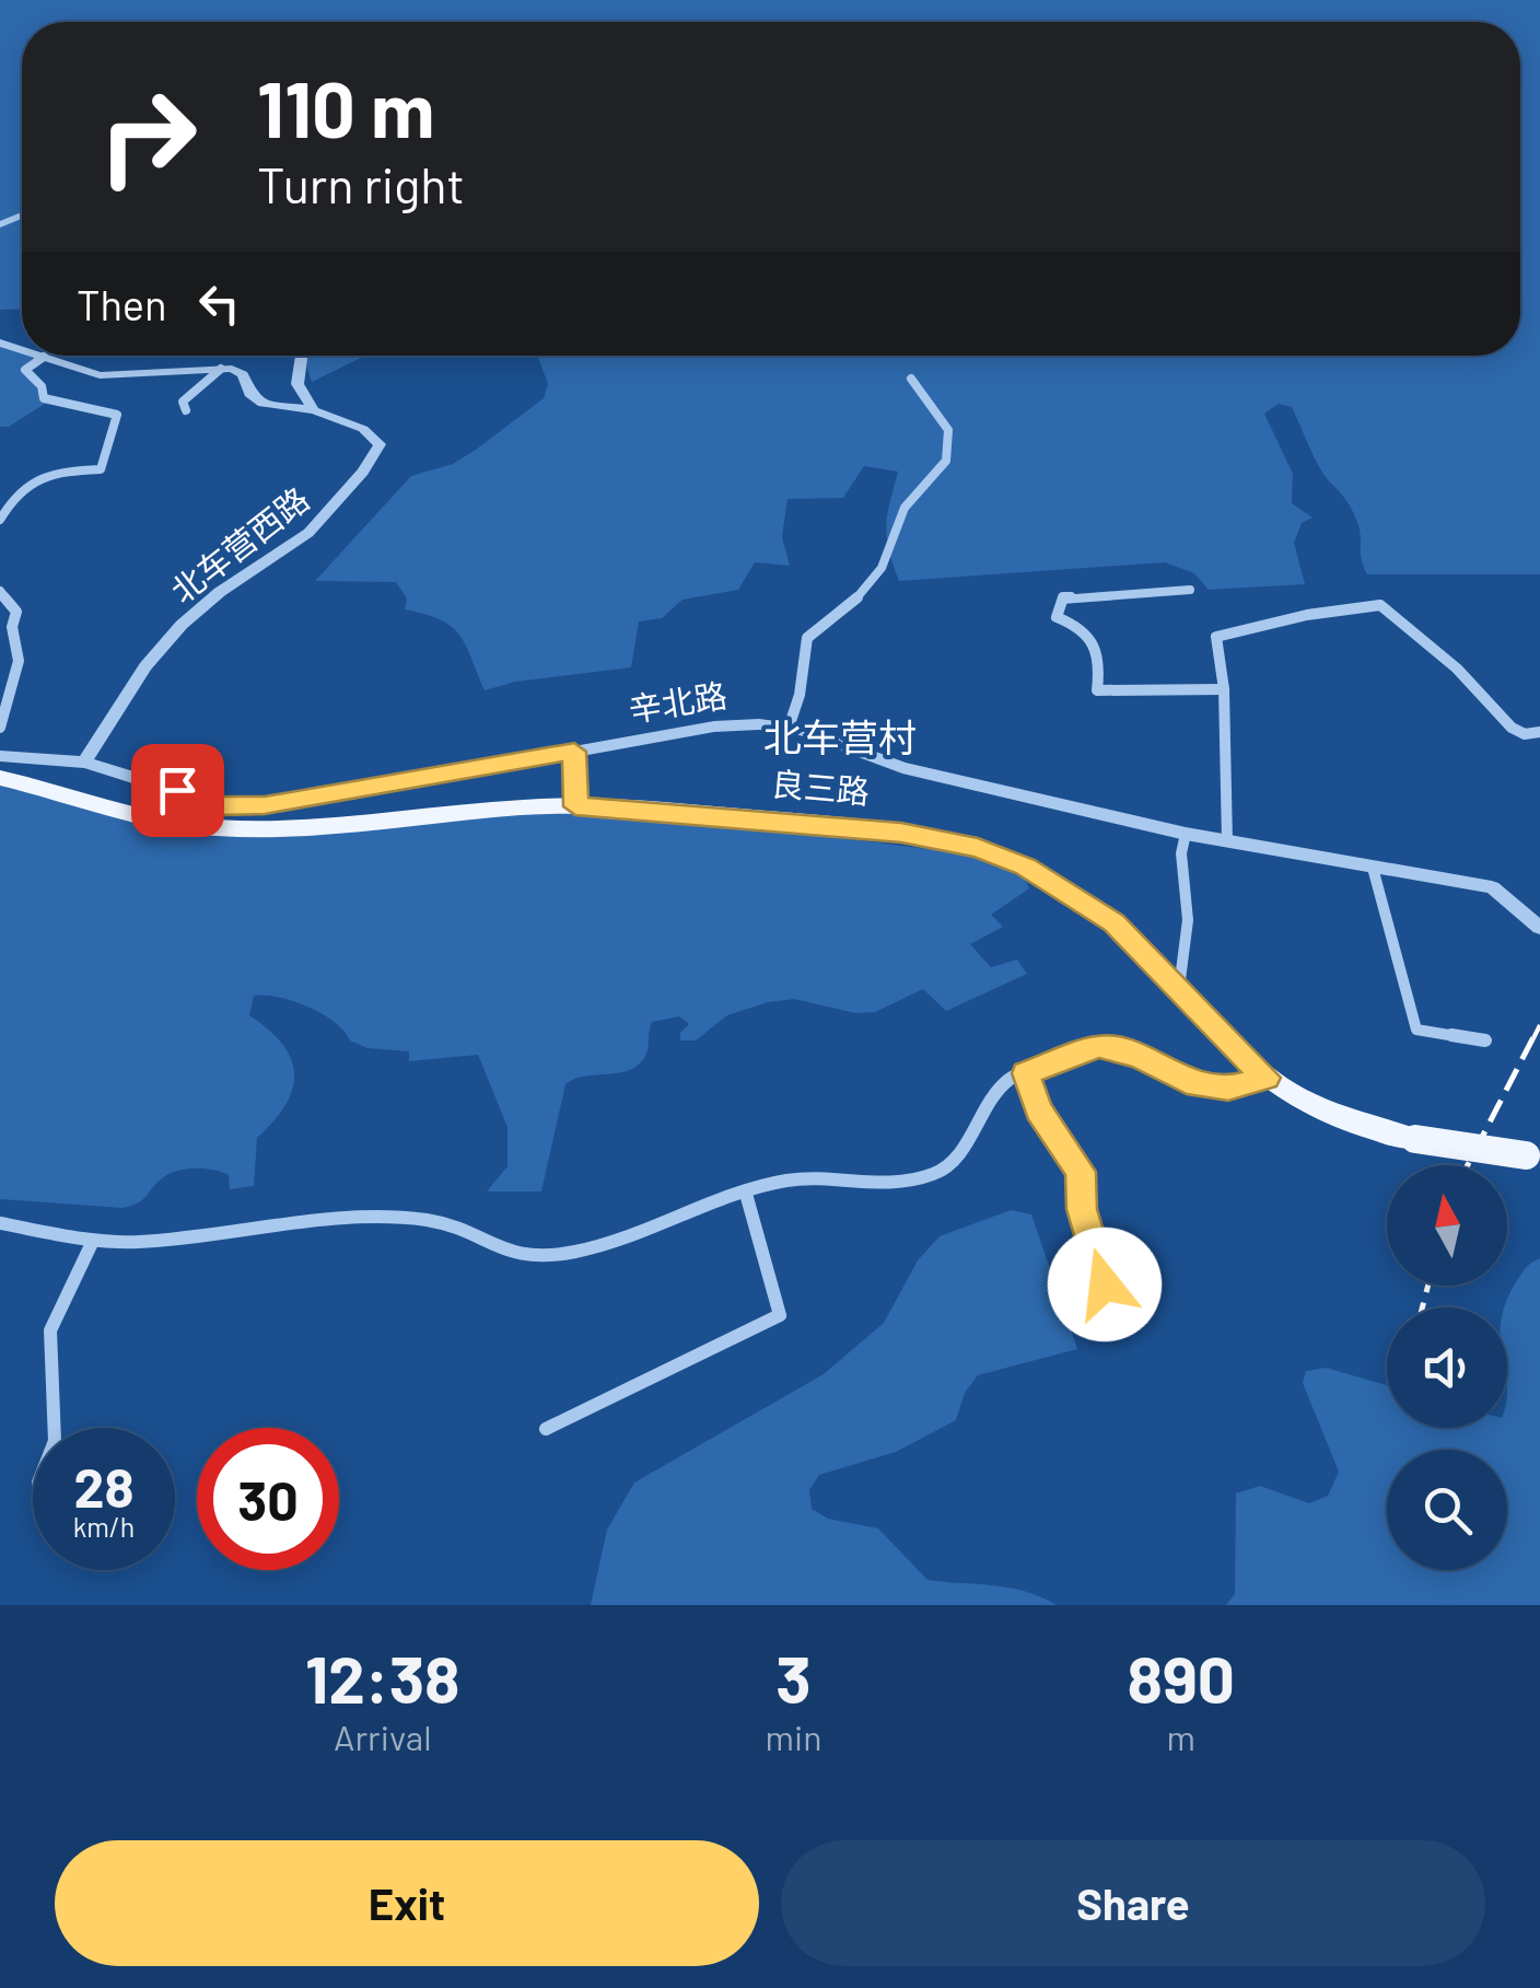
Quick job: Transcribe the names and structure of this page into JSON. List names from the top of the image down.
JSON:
{
  "streets": {
    "main road": ["良三路"],
    "street": ["北车营西路", "辛北路"]
  },
  "crossings": [
    ["北车营西路", "辛北路"]
  ],
  "districts": ["北车营村"],
  "north": "top",
  "page": {
    "turn": ["110 m", "Turn right"],
    "then": "Then",
    "speed": "28 km/h",
    "limit": "30",
    "eta": [
      "12:38",
      "Arrival",
      "3",
      "min",
      "890",
      "m"
    ],
    "buttons": ["Exit", "Share"]
  }
}
